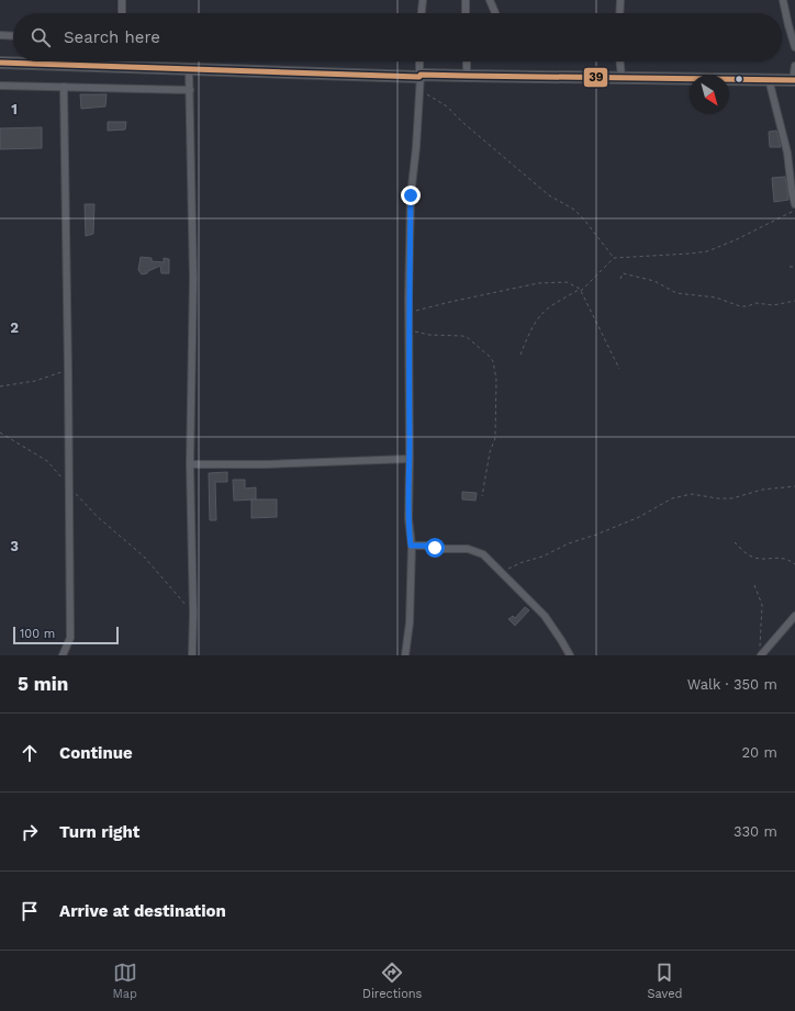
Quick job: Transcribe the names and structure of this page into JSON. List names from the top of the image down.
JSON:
{
  "lines": ["transit line 39"],
  "scale_bar": "100 m",
  "north": "bottom right",
  "page": {
    "search": "Search here",
    "scale": "100 m",
    "heading": ["5 min", "Walk · 350 m"],
    "list": [
      ["Continue", "20 m"],
      ["Turn right", "330 m"],
      "Arrive at destination"
    ],
    "nav": ["Map", "Directions", "Saved"]
  },
  "grid": {
    "rows": ["1", "2", "3"]
  }
}
